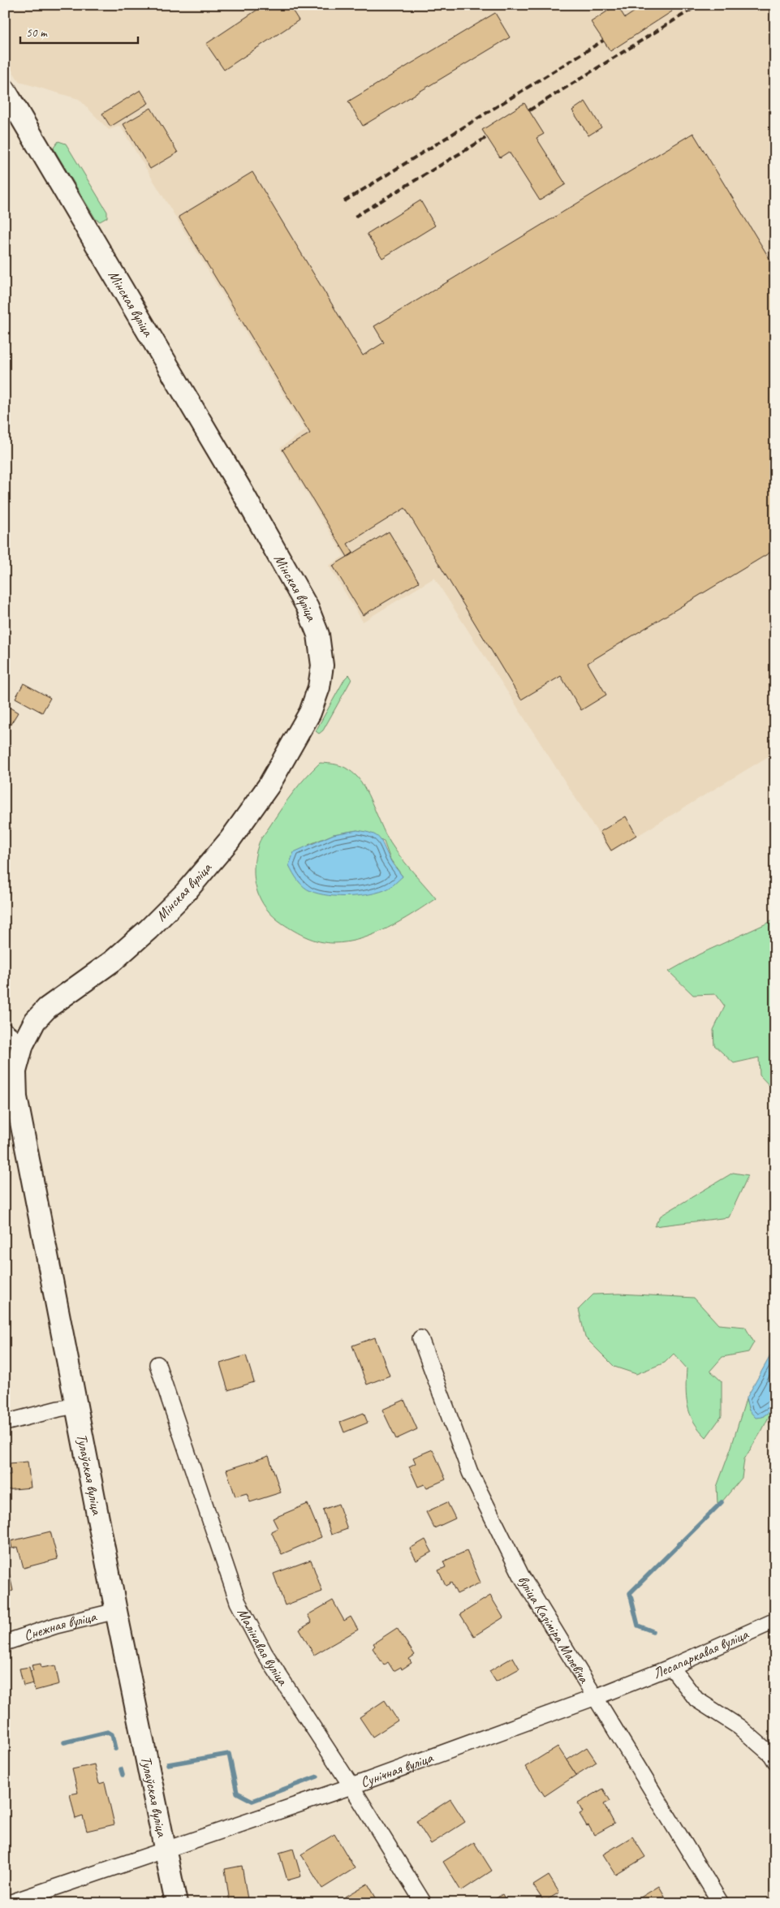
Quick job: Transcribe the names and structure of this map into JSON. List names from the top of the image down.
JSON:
{
  "streets": {
    "main road": ["Мінская вуліца", "Тулаўская вуліца"],
    "street": [
      "Снежная вуліца",
      "вуліца Казіміра Малевіча",
      "Малінавая вуліца",
      "Лесапаркавая вуліца",
      "Сунічная вуліца"
    ]
  },
  "crossings": [
    ["Мінская вуліца", "Тулаўская вуліца"],
    ["Тулаўская вуліца", "Снежная вуліца"],
    ["Тулаўская вуліца", "Сунічная вуліца"],
    ["вуліца Казіміра Малевіча", "Сунічная вуліца"],
    ["Малінавая вуліца", "Сунічная вуліца"],
    ["Лесапаркавая вуліца", "Сунічная вуліца"]
  ],
  "scale_bar": "50 m"
}
